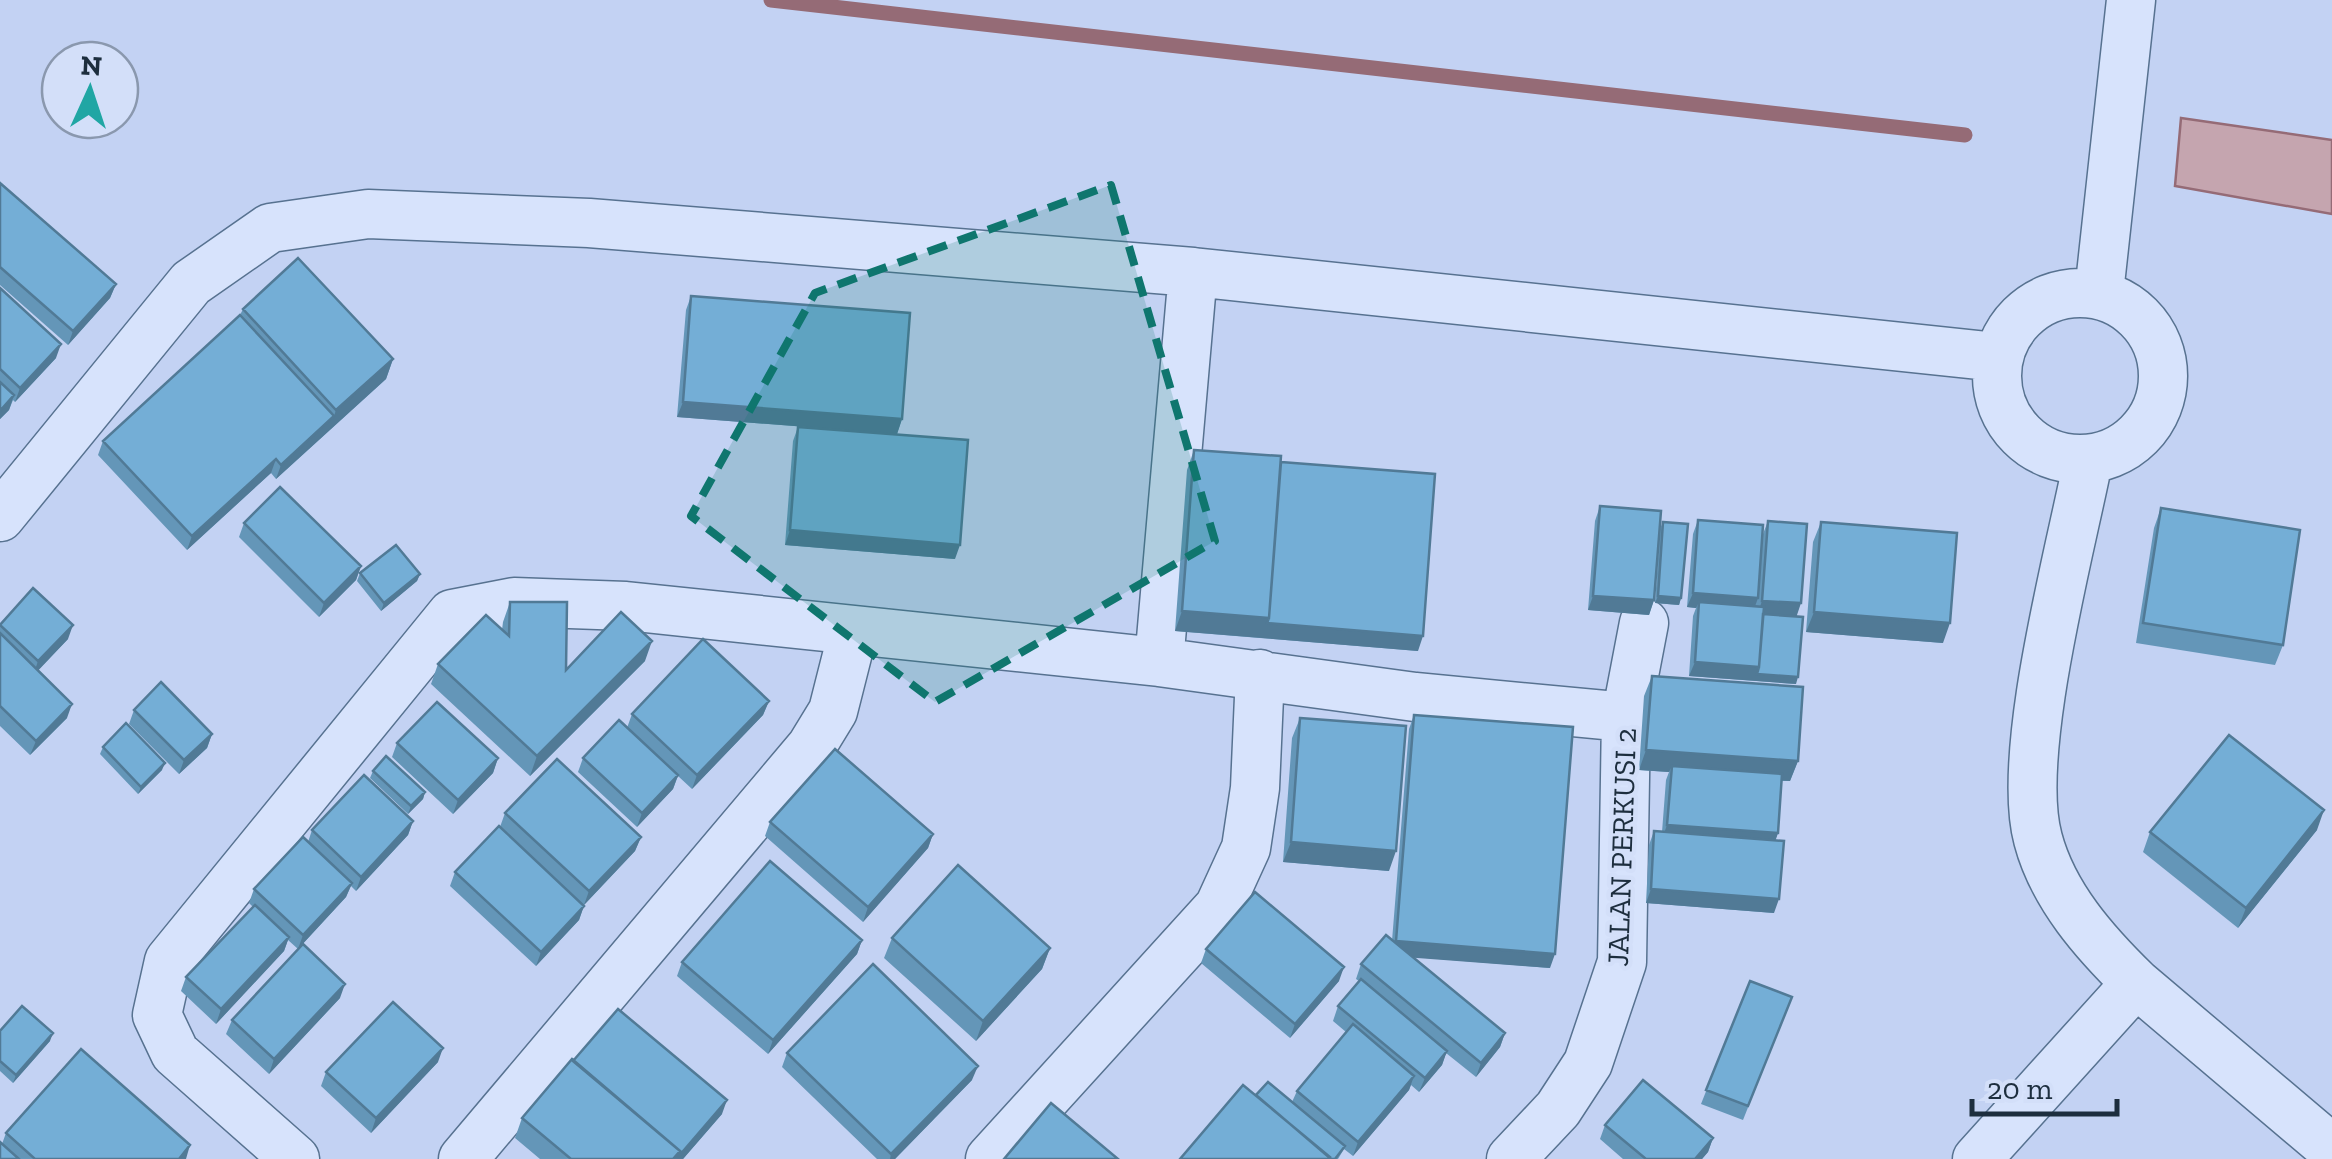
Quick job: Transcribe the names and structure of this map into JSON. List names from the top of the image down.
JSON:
{
  "streets": {
    "street": ["JALAN PERKUSI 2"]
  },
  "scale_bar": "20 m",
  "north": "top"
}
